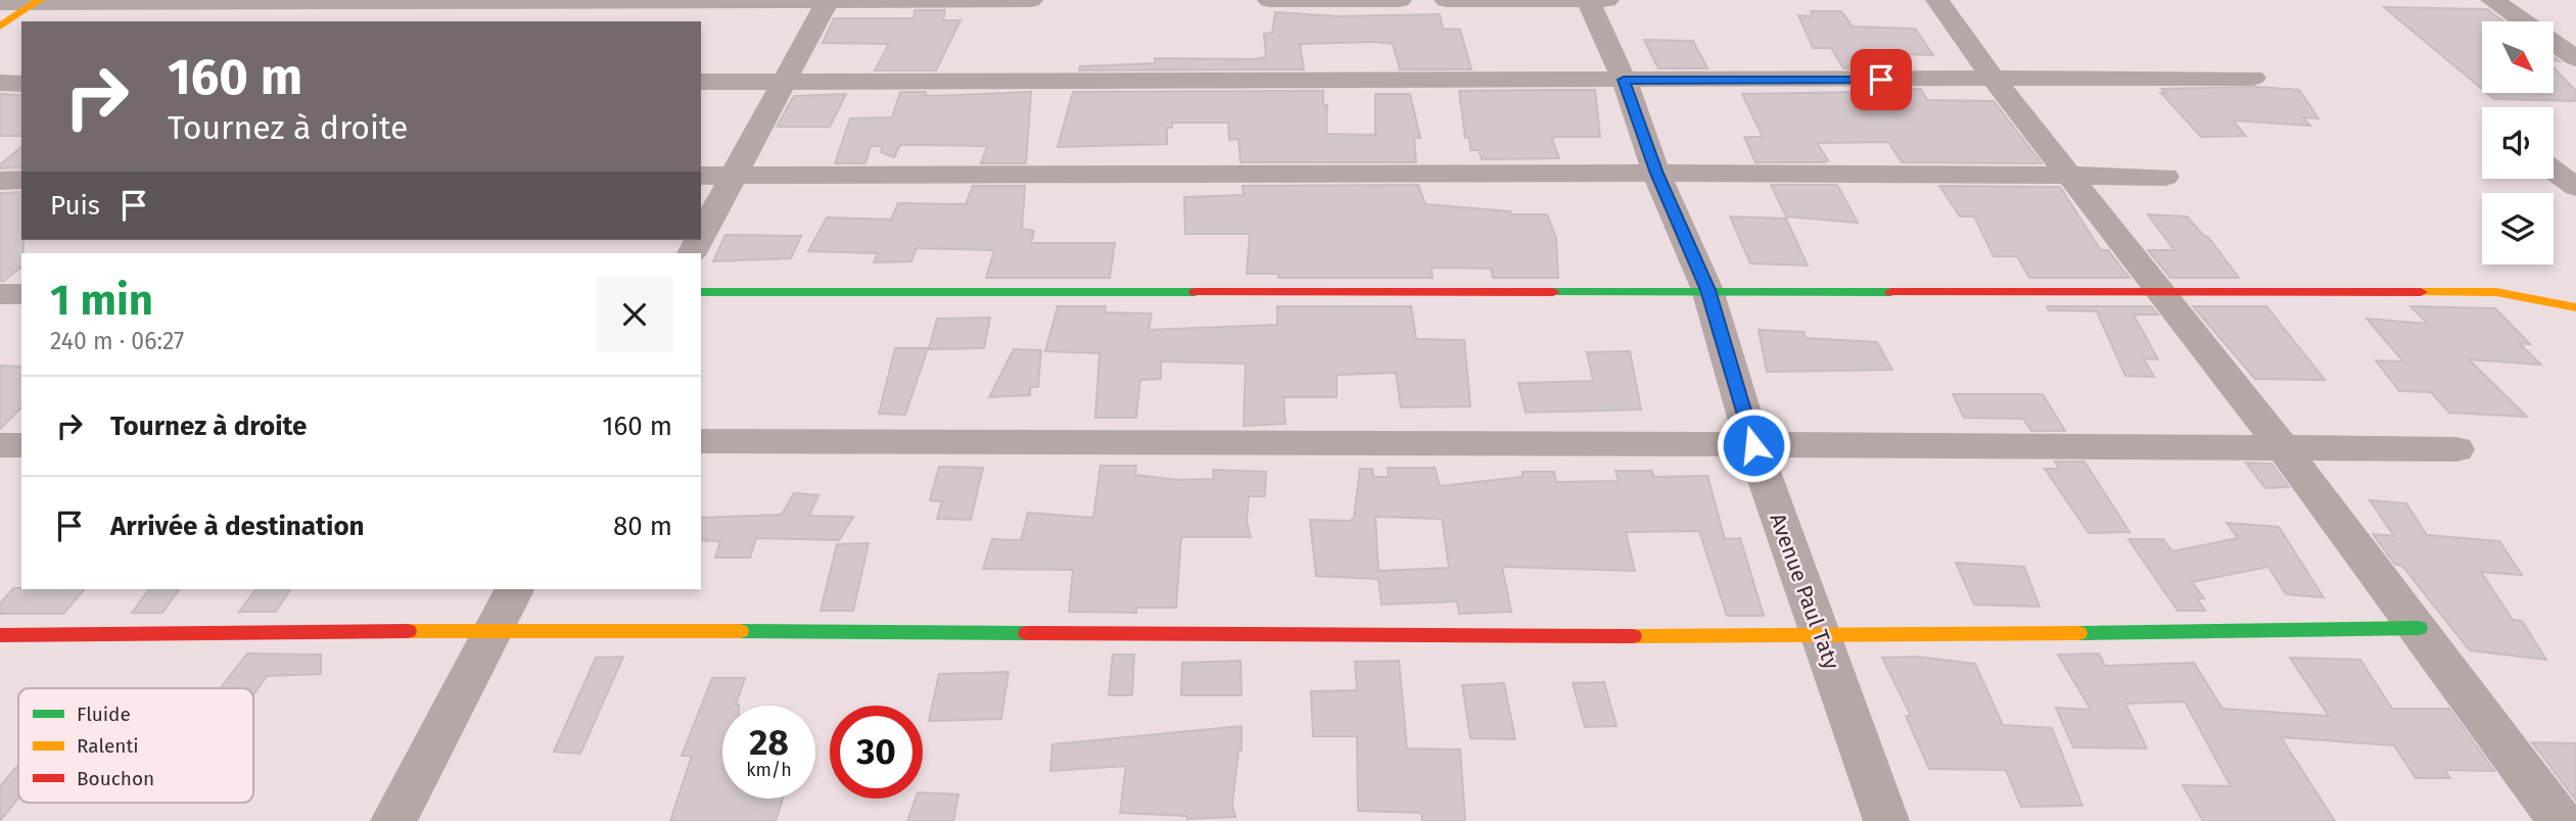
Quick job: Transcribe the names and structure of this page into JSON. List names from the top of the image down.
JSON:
{
  "streets": {
    "street": ["Avenue Paul Taty"]
  },
  "legend": ["Fluide", "Ralenti", "Bouchon"],
  "north": "bottom right",
  "page": {
    "turn": ["160 m", "Tournez à droite"],
    "then": "Puis",
    "heading": ["1 min", "240 m · 06:27"],
    "list": [
      {
        "name": "Tournez à droite",
        "value": "160 m"
      },
      {
        "name": "Arrivée à destination",
        "value": "80 m"
      }
    ],
    "speed": "28 km/h",
    "limit": "30"
  }
}
